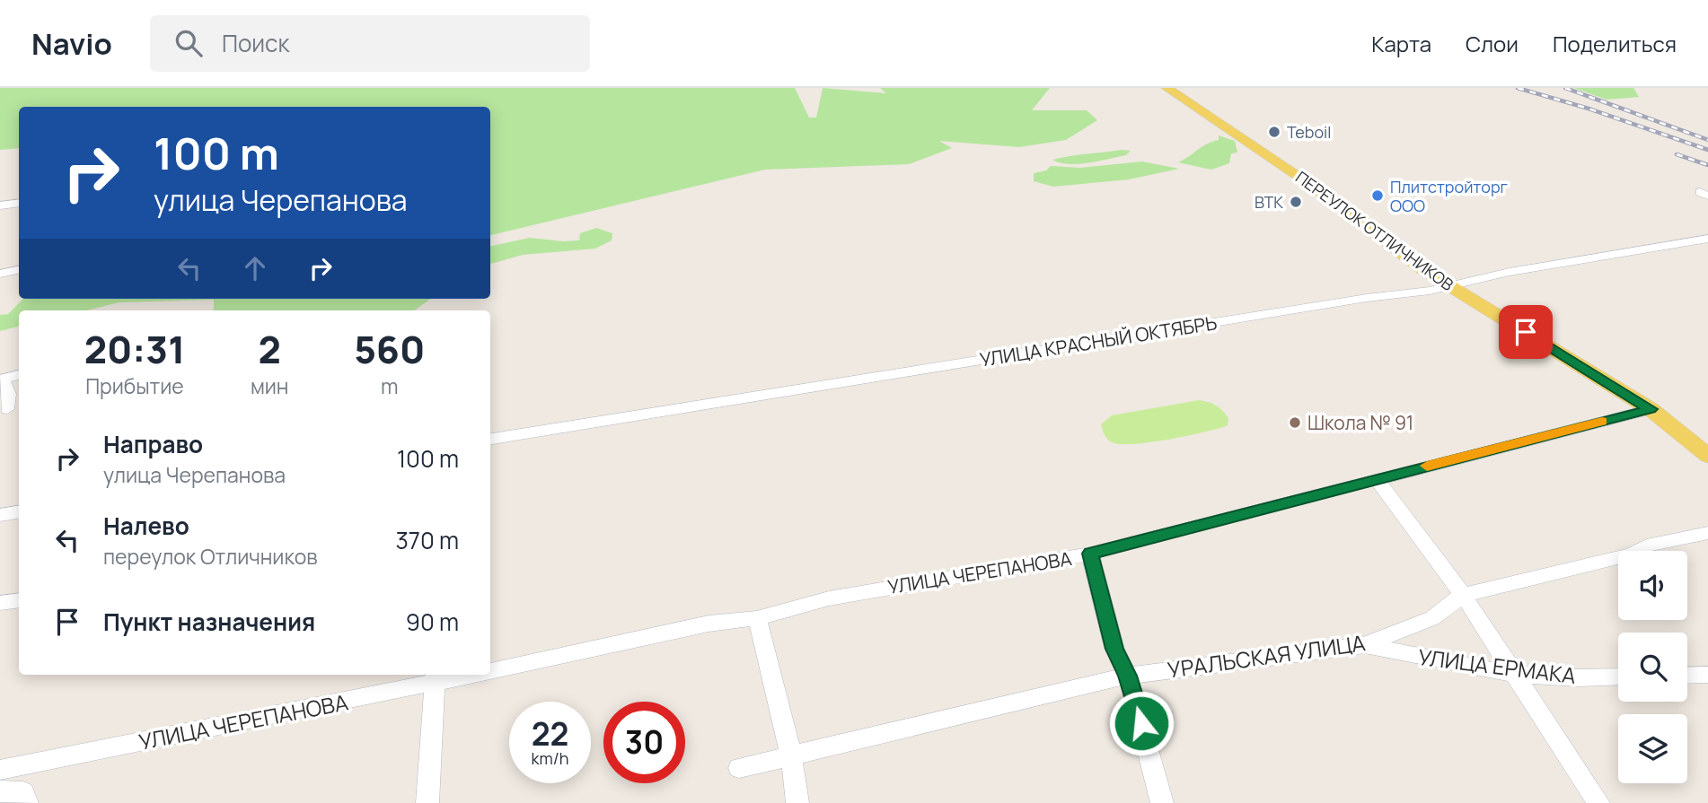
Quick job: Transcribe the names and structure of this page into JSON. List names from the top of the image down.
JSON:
{
  "streets": {
    "main road": ["ПЕРЕУЛОК ОТЛИЧНИКОВ"],
    "street": [
      "УЛИЦА КРАСНЫЙ ОКТЯБРЬ",
      "УЛИЦА ЧЕРЕПАНОВА",
      "УРАЛЬСКАЯ УЛИЦА",
      "УЛИЦА ЕРМАКА"
    ]
  },
  "crossings": [
    ["ПЕРЕУЛОК ОТЛИЧНИКОВ", "УЛИЦА КРАСНЫЙ ОКТЯБРЬ"],
    ["ПЕРЕУЛОК ОТЛИЧНИКОВ", "УЛИЦА ЧЕРЕПАНОВА"],
    ["УРАЛЬСКАЯ УЛИЦА", "УЛИЦА ЕРМАКА"]
  ],
  "places": [
    "Teboil",
    "Плитстройторг ООО",
    "ВТК",
    "Школа № 91"
  ],
  "page": {
    "header": "Navio",
    "search": "Поиск",
    "nav": ["Карта", "Слои", "Поделиться"],
    "turn": ["100 m", "улица Черепанова"],
    "eta": [
      "20:31",
      "Прибытие",
      "2",
      "мин",
      "560",
      "m"
    ],
    "list": [
      {
        "name": "Направо",
        "note": "улица Черепанова",
        "value": "100 m"
      },
      {
        "name": "Налево",
        "note": "переулок Отличников",
        "value": "370 m"
      },
      {
        "name": "Пункт назначения",
        "value": "90 m"
      }
    ],
    "speed": "22 km/h",
    "limit": "30"
  }
}
